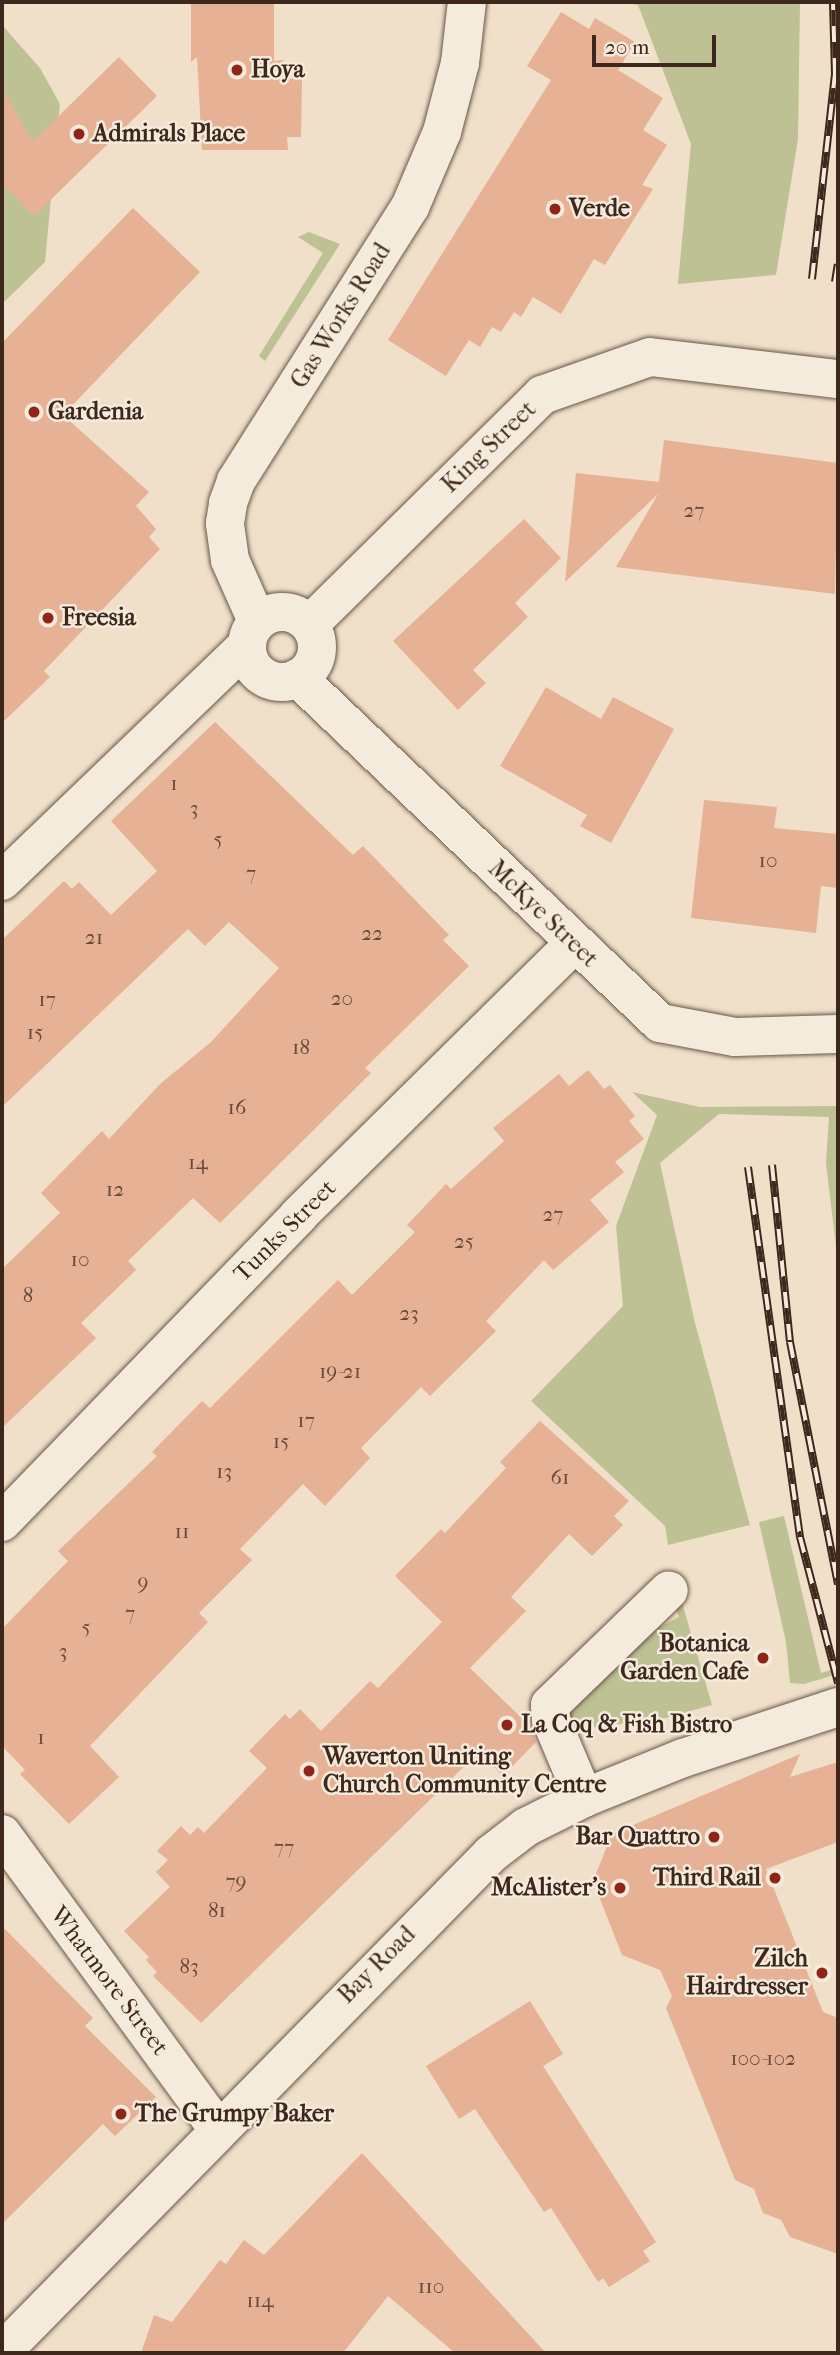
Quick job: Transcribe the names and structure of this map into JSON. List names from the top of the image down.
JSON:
{
  "streets": {
    "street": [
      "Gas Works Road",
      "King Street",
      "McKye Street",
      "Tunks Street",
      "Bay Road",
      "Whatmore Street"
    ]
  },
  "crossings": [
    ["Gas Works Road", "King Street"],
    ["Gas Works Road", "McKye Street"],
    ["King Street", "McKye Street"],
    ["McKye Street", "Tunks Street"],
    ["Bay Road", "Whatmore Street"]
  ],
  "places": [
    "Hoya",
    "Admirals Place",
    "Verde",
    "Gardenia",
    "Freesia",
    "Botanica Garden Cafe",
    "La Coq & Fish Bistro",
    "Waverton Uniting Church Community Centre",
    "Bar Quattro",
    "Third Rail",
    "McAlister's",
    "Zilch Hairdresser",
    "The Grumpy Baker"
  ],
  "house_numbers": [
    "27",
    "1",
    "3",
    "5",
    "10",
    "7",
    "22",
    "21",
    "20",
    "17",
    "15",
    "18",
    "16",
    "14",
    "12",
    "27",
    "25",
    "10",
    "8",
    "23",
    "19-21",
    "17",
    "15",
    "13",
    "61",
    "11",
    "9",
    "7",
    "5",
    "3",
    "1",
    "77",
    "79",
    "81",
    "83",
    "100-102",
    "110",
    "114"
  ],
  "scale_bar": "20 m"
}
